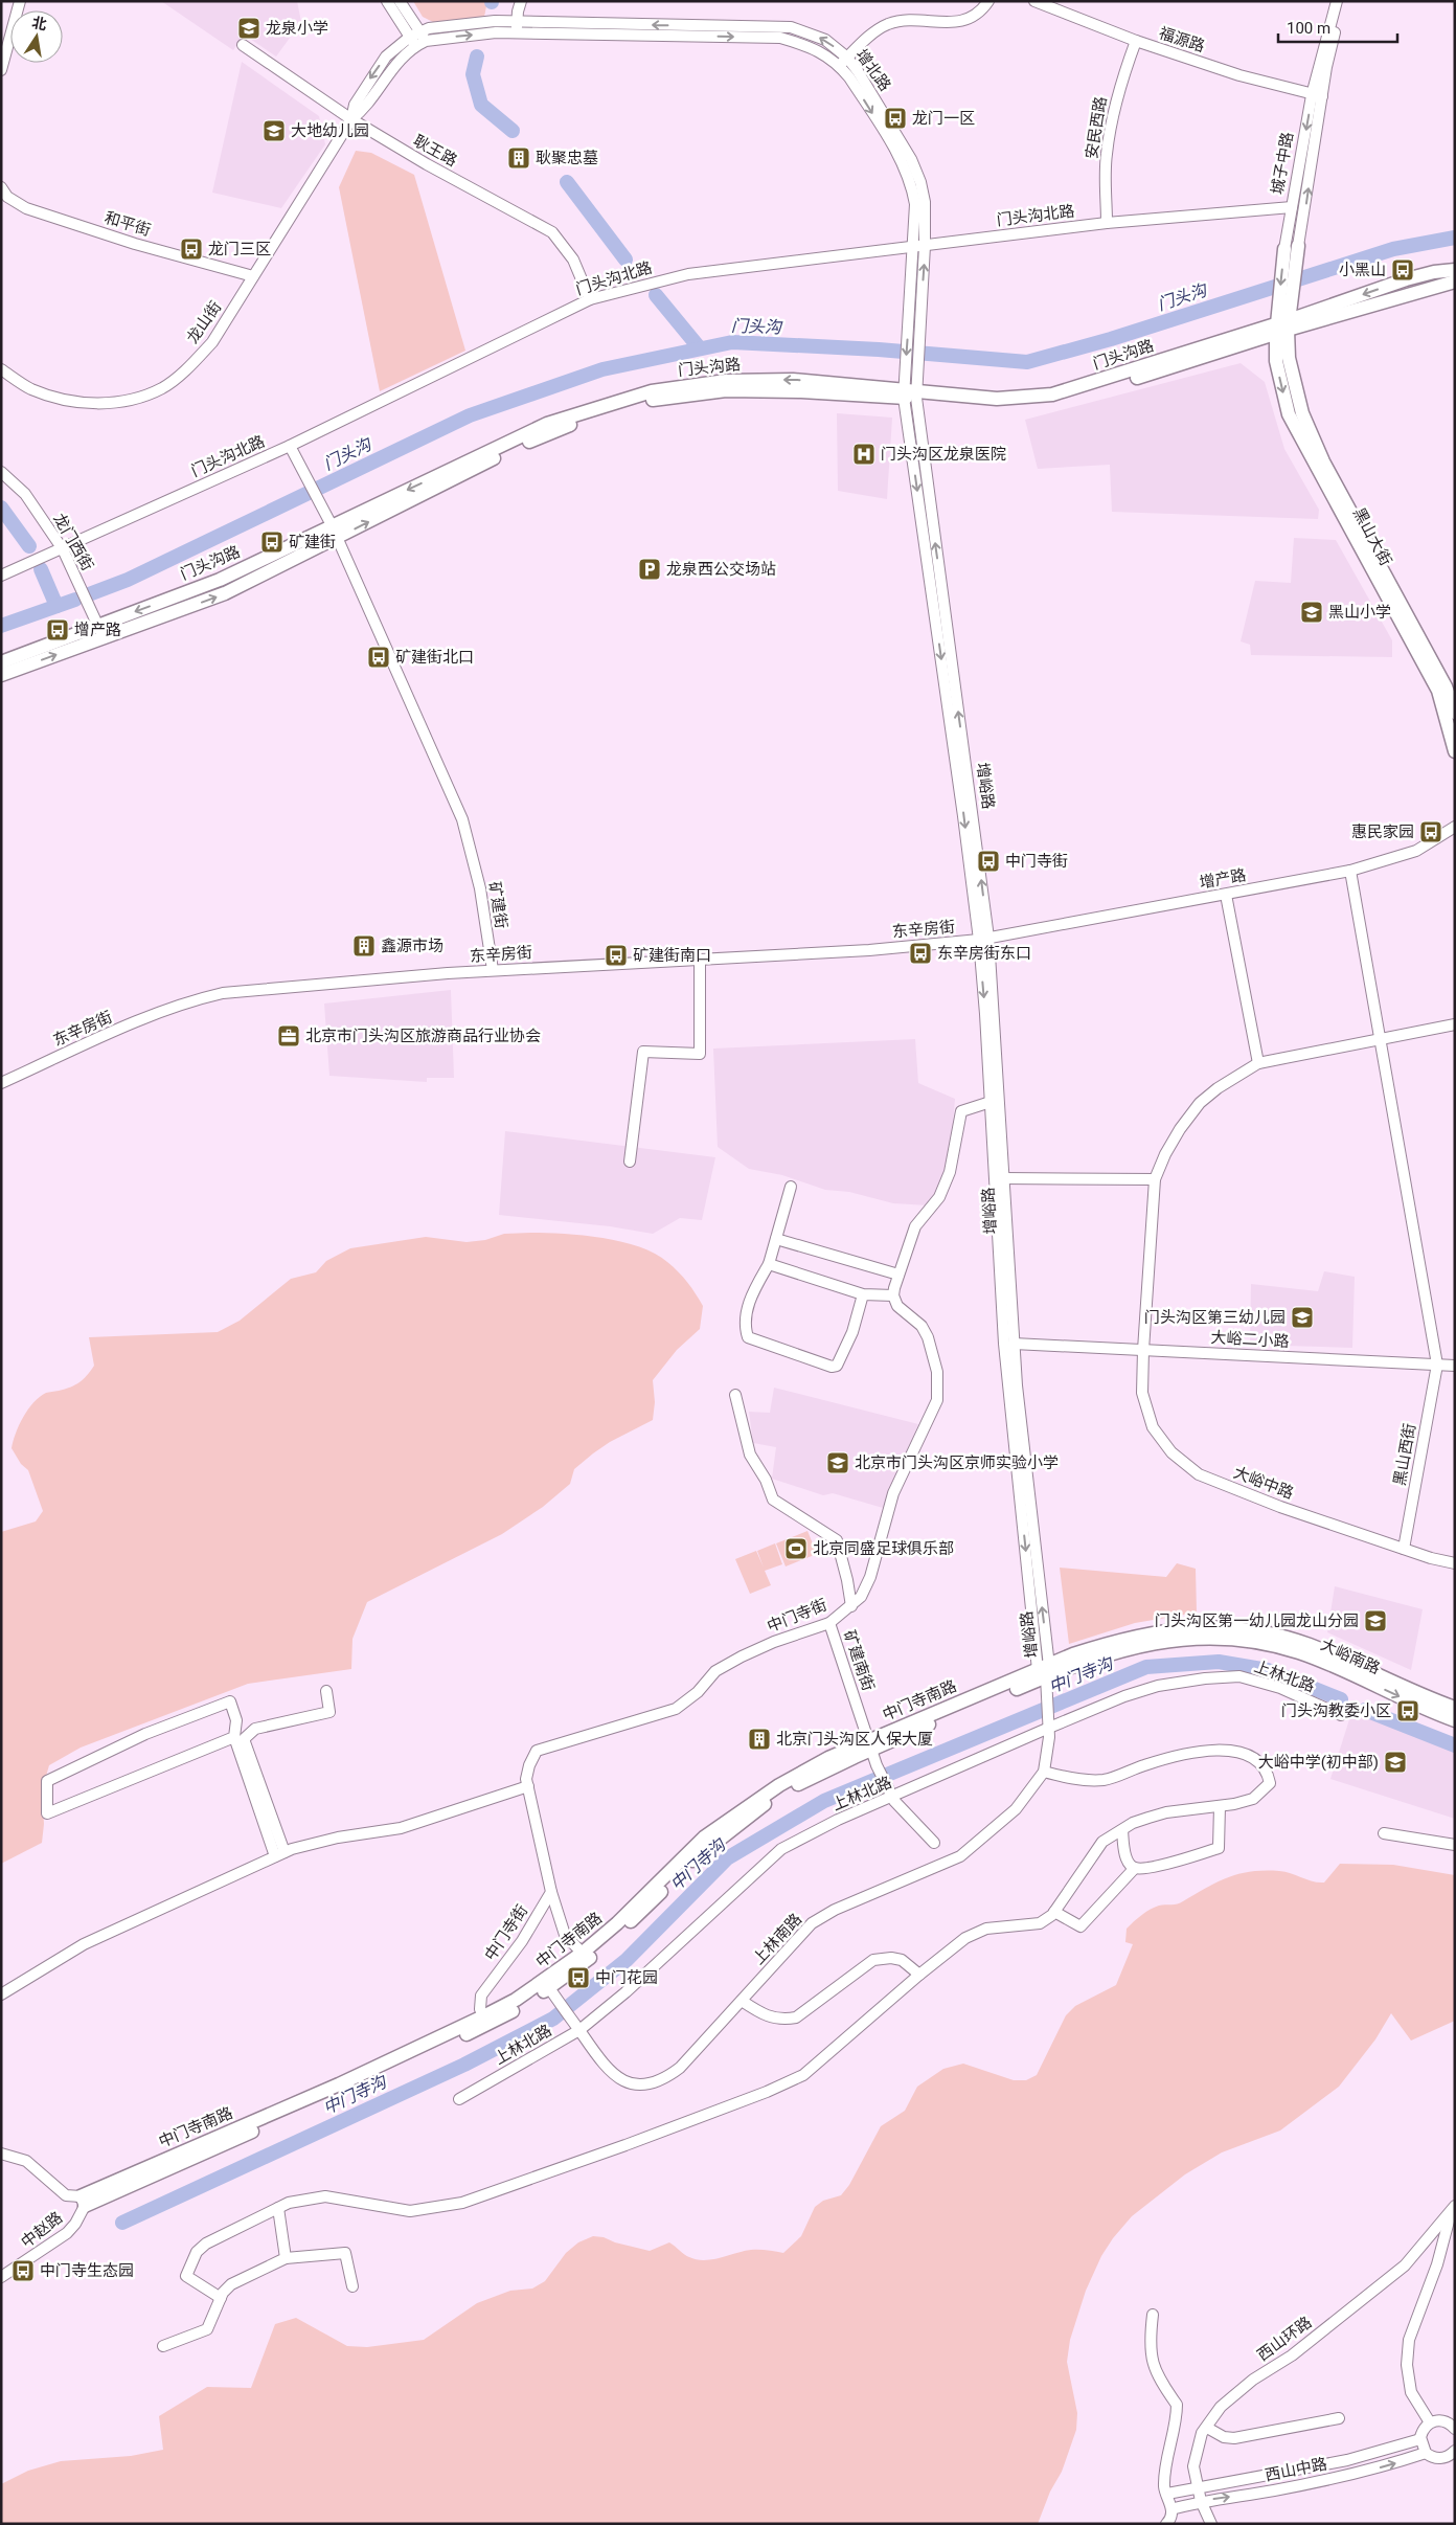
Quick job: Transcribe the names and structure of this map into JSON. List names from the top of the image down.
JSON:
{
  "streets": {
    "main road": [
      "城子中路",
      "门头沟路",
      "黑山大街",
      "大峪南路",
      "中门寺南路"
    ],
    "street": [
      "福源路",
      "增北路",
      "安民西路",
      "耿王路",
      "门头沟北路",
      "和平街",
      "龙山街",
      "龙门西街",
      "增峪路",
      "增产路",
      "矿建街",
      "东辛房街",
      "大峪二小路",
      "黑山西街",
      "大峪中路",
      "中门寺街",
      "矿建南街",
      "上林北路",
      "上林南路",
      "中赵路",
      "西山环路",
      "西山中路"
    ]
  },
  "crossings": [
    ["福源路", "安民西路"],
    ["福源路", "城子中路"],
    ["增北路", "门头沟北路"],
    ["增北路", "龙山街"],
    ["增北路", "门头沟路"],
    ["增北路", "增峪路"],
    ["安民西路", "门头沟北路"],
    ["耿王路", "门头沟北路"],
    ["耿王路", "龙山街"],
    ["城子中路", "门头沟北路"],
    ["城子中路", "门头沟路"],
    ["城子中路", "黑山大街"],
    ["门头沟北路", "龙门西街"],
    ["门头沟北路", "矿建街"],
    ["和平街", "龙山街"],
    ["门头沟路", "黑山大街"],
    ["门头沟路", "龙门西街"],
    ["门头沟路", "增峪路"],
    ["门头沟路", "矿建街"],
    ["增峪路", "增产路"],
    ["增峪路", "东辛房街"],
    ["增峪路", "大峪二小路"],
    ["增峪路", "大峪南路"],
    ["增峪路", "中门寺南路"],
    ["增产路", "东辛房街"],
    ["矿建街", "东辛房街"],
    ["大峪二小路", "黑山西街"],
    ["大峪二小路", "大峪中路"],
    ["黑山西街", "大峪中路"],
    ["中门寺街", "矿建南街"],
    ["中门寺街", "中门寺南路"],
    ["大峪南路", "中门寺南路"],
    ["矿建南街", "上林北路"],
    ["矿建南街", "中门寺南路"],
    ["上林北路", "上林南路"],
    ["中门寺南路", "上林南路"],
    ["中门寺南路", "中赵路"],
    ["西山环路", "西山中路"]
  ],
  "water": ["门头沟", "中门寺沟"],
  "places": {
    "school or university": [
      "龙泉小学",
      "大地幼儿园",
      "黑山小学",
      "门头沟区第三幼儿园",
      "北京市门头沟区京师实验小学",
      "门头沟区第一幼儿园龙山分园",
      "大峪中学(初中部)"
    ],
    "bus stop": [
      "龙门一区",
      "龙门三区",
      "小黑山",
      "矿建街",
      "增产路",
      "矿建街北口",
      "惠民家园",
      "中门寺街",
      "东辛房街东口",
      "矿建街南口",
      "门头沟教委小区",
      "中门花园",
      "中门寺生态园"
    ],
    "building": ["耿聚忠墓", "鑫源市场", "北京门头沟区人保大厦"],
    "hospital": ["门头沟区龙泉医院"],
    "parking": ["龙泉西公交场站"],
    "office": ["北京市门头沟区旅游商品行业协会"],
    "sports": ["北京同盛足球俱乐部"]
  },
  "scale_bar": "100 m",
  "north": "top"
}
